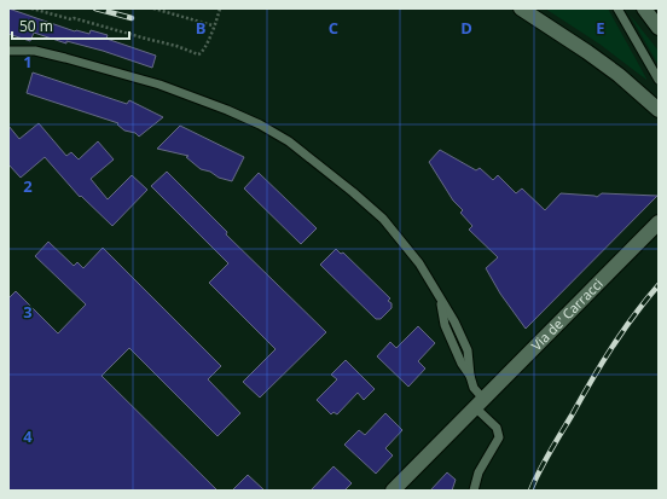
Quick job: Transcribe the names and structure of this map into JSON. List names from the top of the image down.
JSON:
{
  "streets": {
    "street": ["Via de' Carracci"]
  },
  "scale_bar": "50 m",
  "grid": {
    "columns": [
      "B",
      "C",
      "D",
      "E"
    ],
    "rows": [
      "1",
      "2",
      "3",
      "4"
    ]
  }
}
